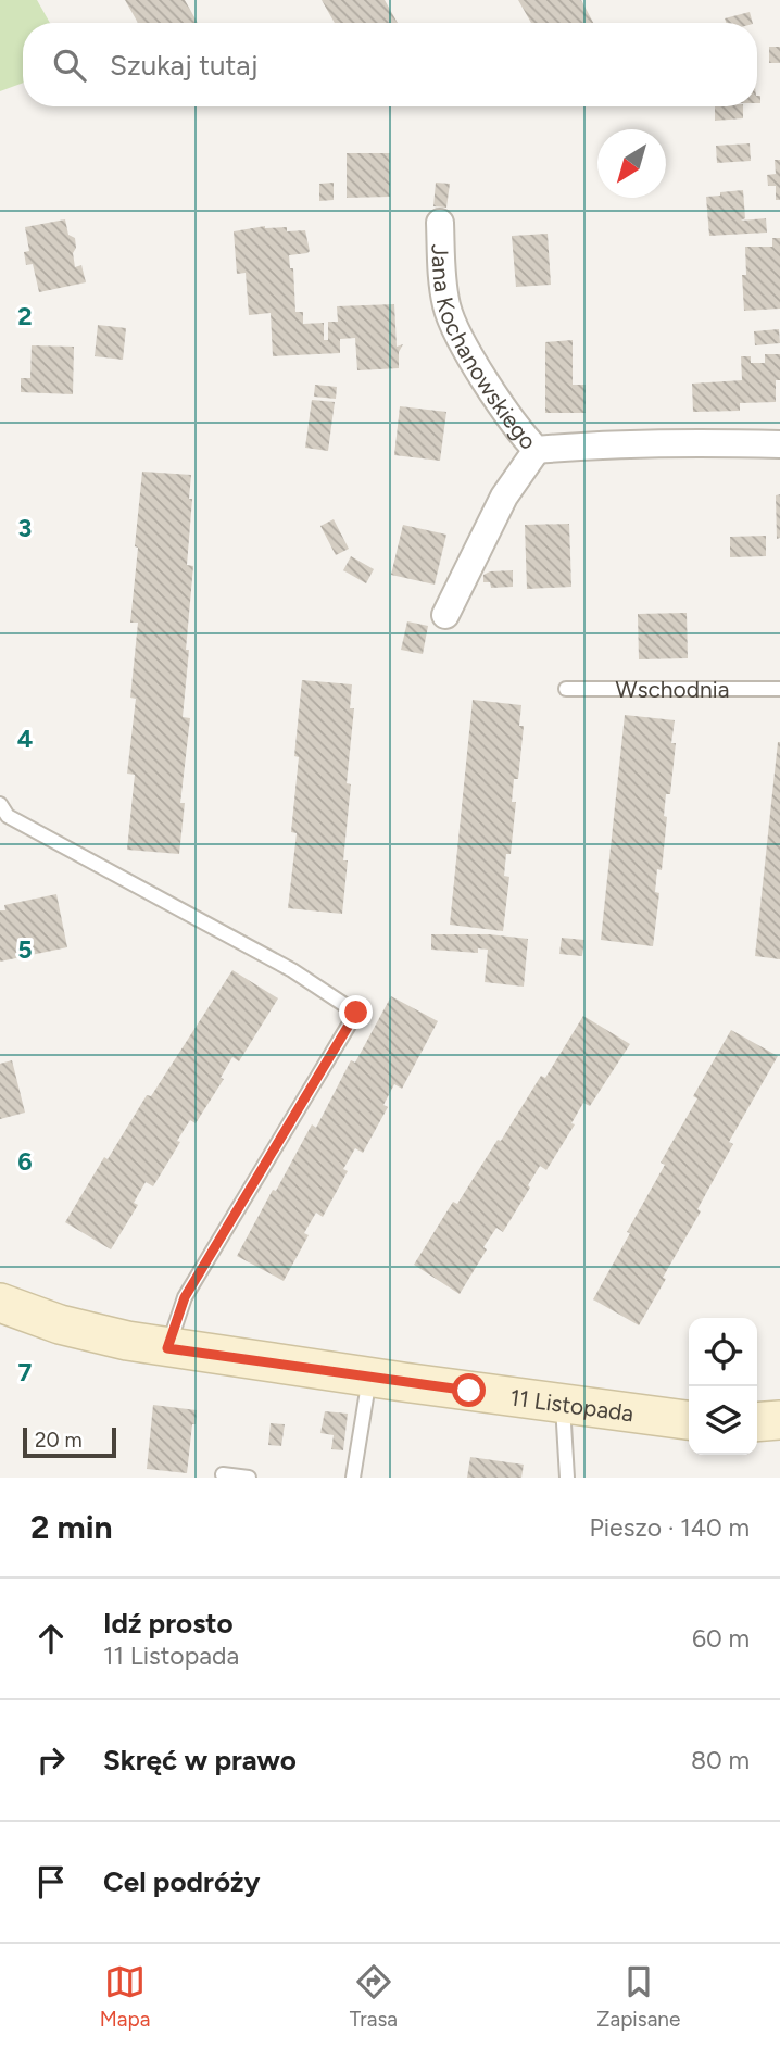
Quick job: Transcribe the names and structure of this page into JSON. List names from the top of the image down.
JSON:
{
  "streets": {
    "street": ["Jana Kochanowskiego", "11 Listopada"],
    "lane": ["Wschodnia"]
  },
  "scale_bar": "20 m",
  "north": "bottom left",
  "page": {
    "search": "Szukaj tutaj",
    "scale": "20 m",
    "heading": ["2 min", "Pieszo · 140 m"],
    "list": [
      ["Idź prosto", "11 Listopada", "60 m"],
      ["Skręć w prawo", "80 m"],
      "Cel podróży"
    ],
    "nav": ["Mapa", "Trasa", "Zapisane"]
  },
  "grid": {
    "rows": [
      "2",
      "3",
      "4",
      "5",
      "6",
      "7"
    ]
  }
}
